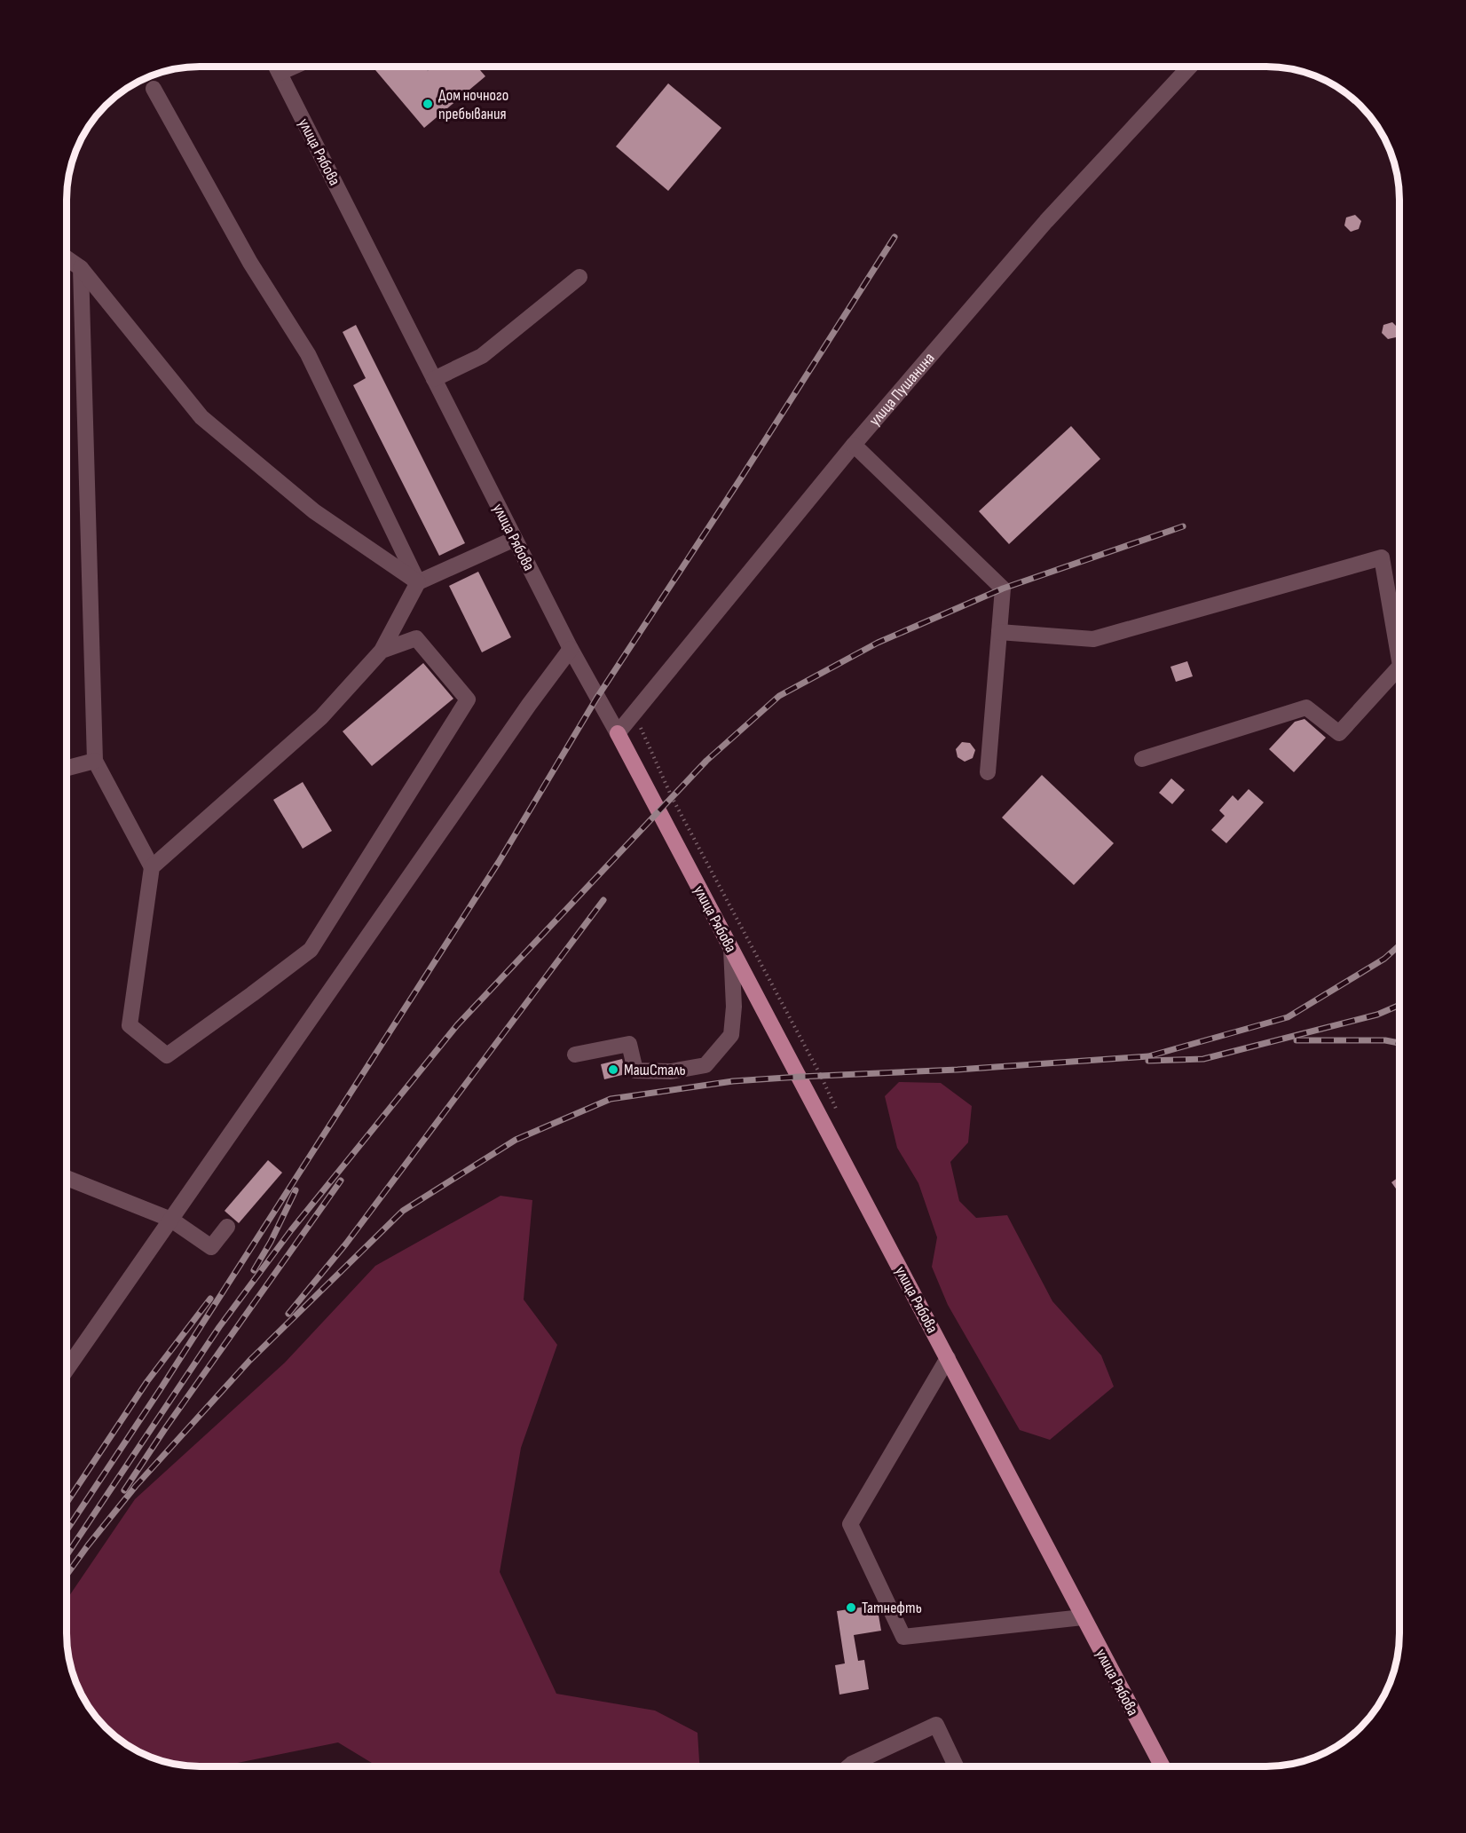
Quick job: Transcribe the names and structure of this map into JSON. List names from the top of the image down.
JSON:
{
  "streets": {
    "main road": ["улица Рябова"],
    "street": ["улица Пушанина"]
  },
  "crossings": [
    ["улица Рябова", "улица Пушанина"]
  ],
  "places": ["Дом ночного пребывания", "МашСталь", "Татнефть"]
}
